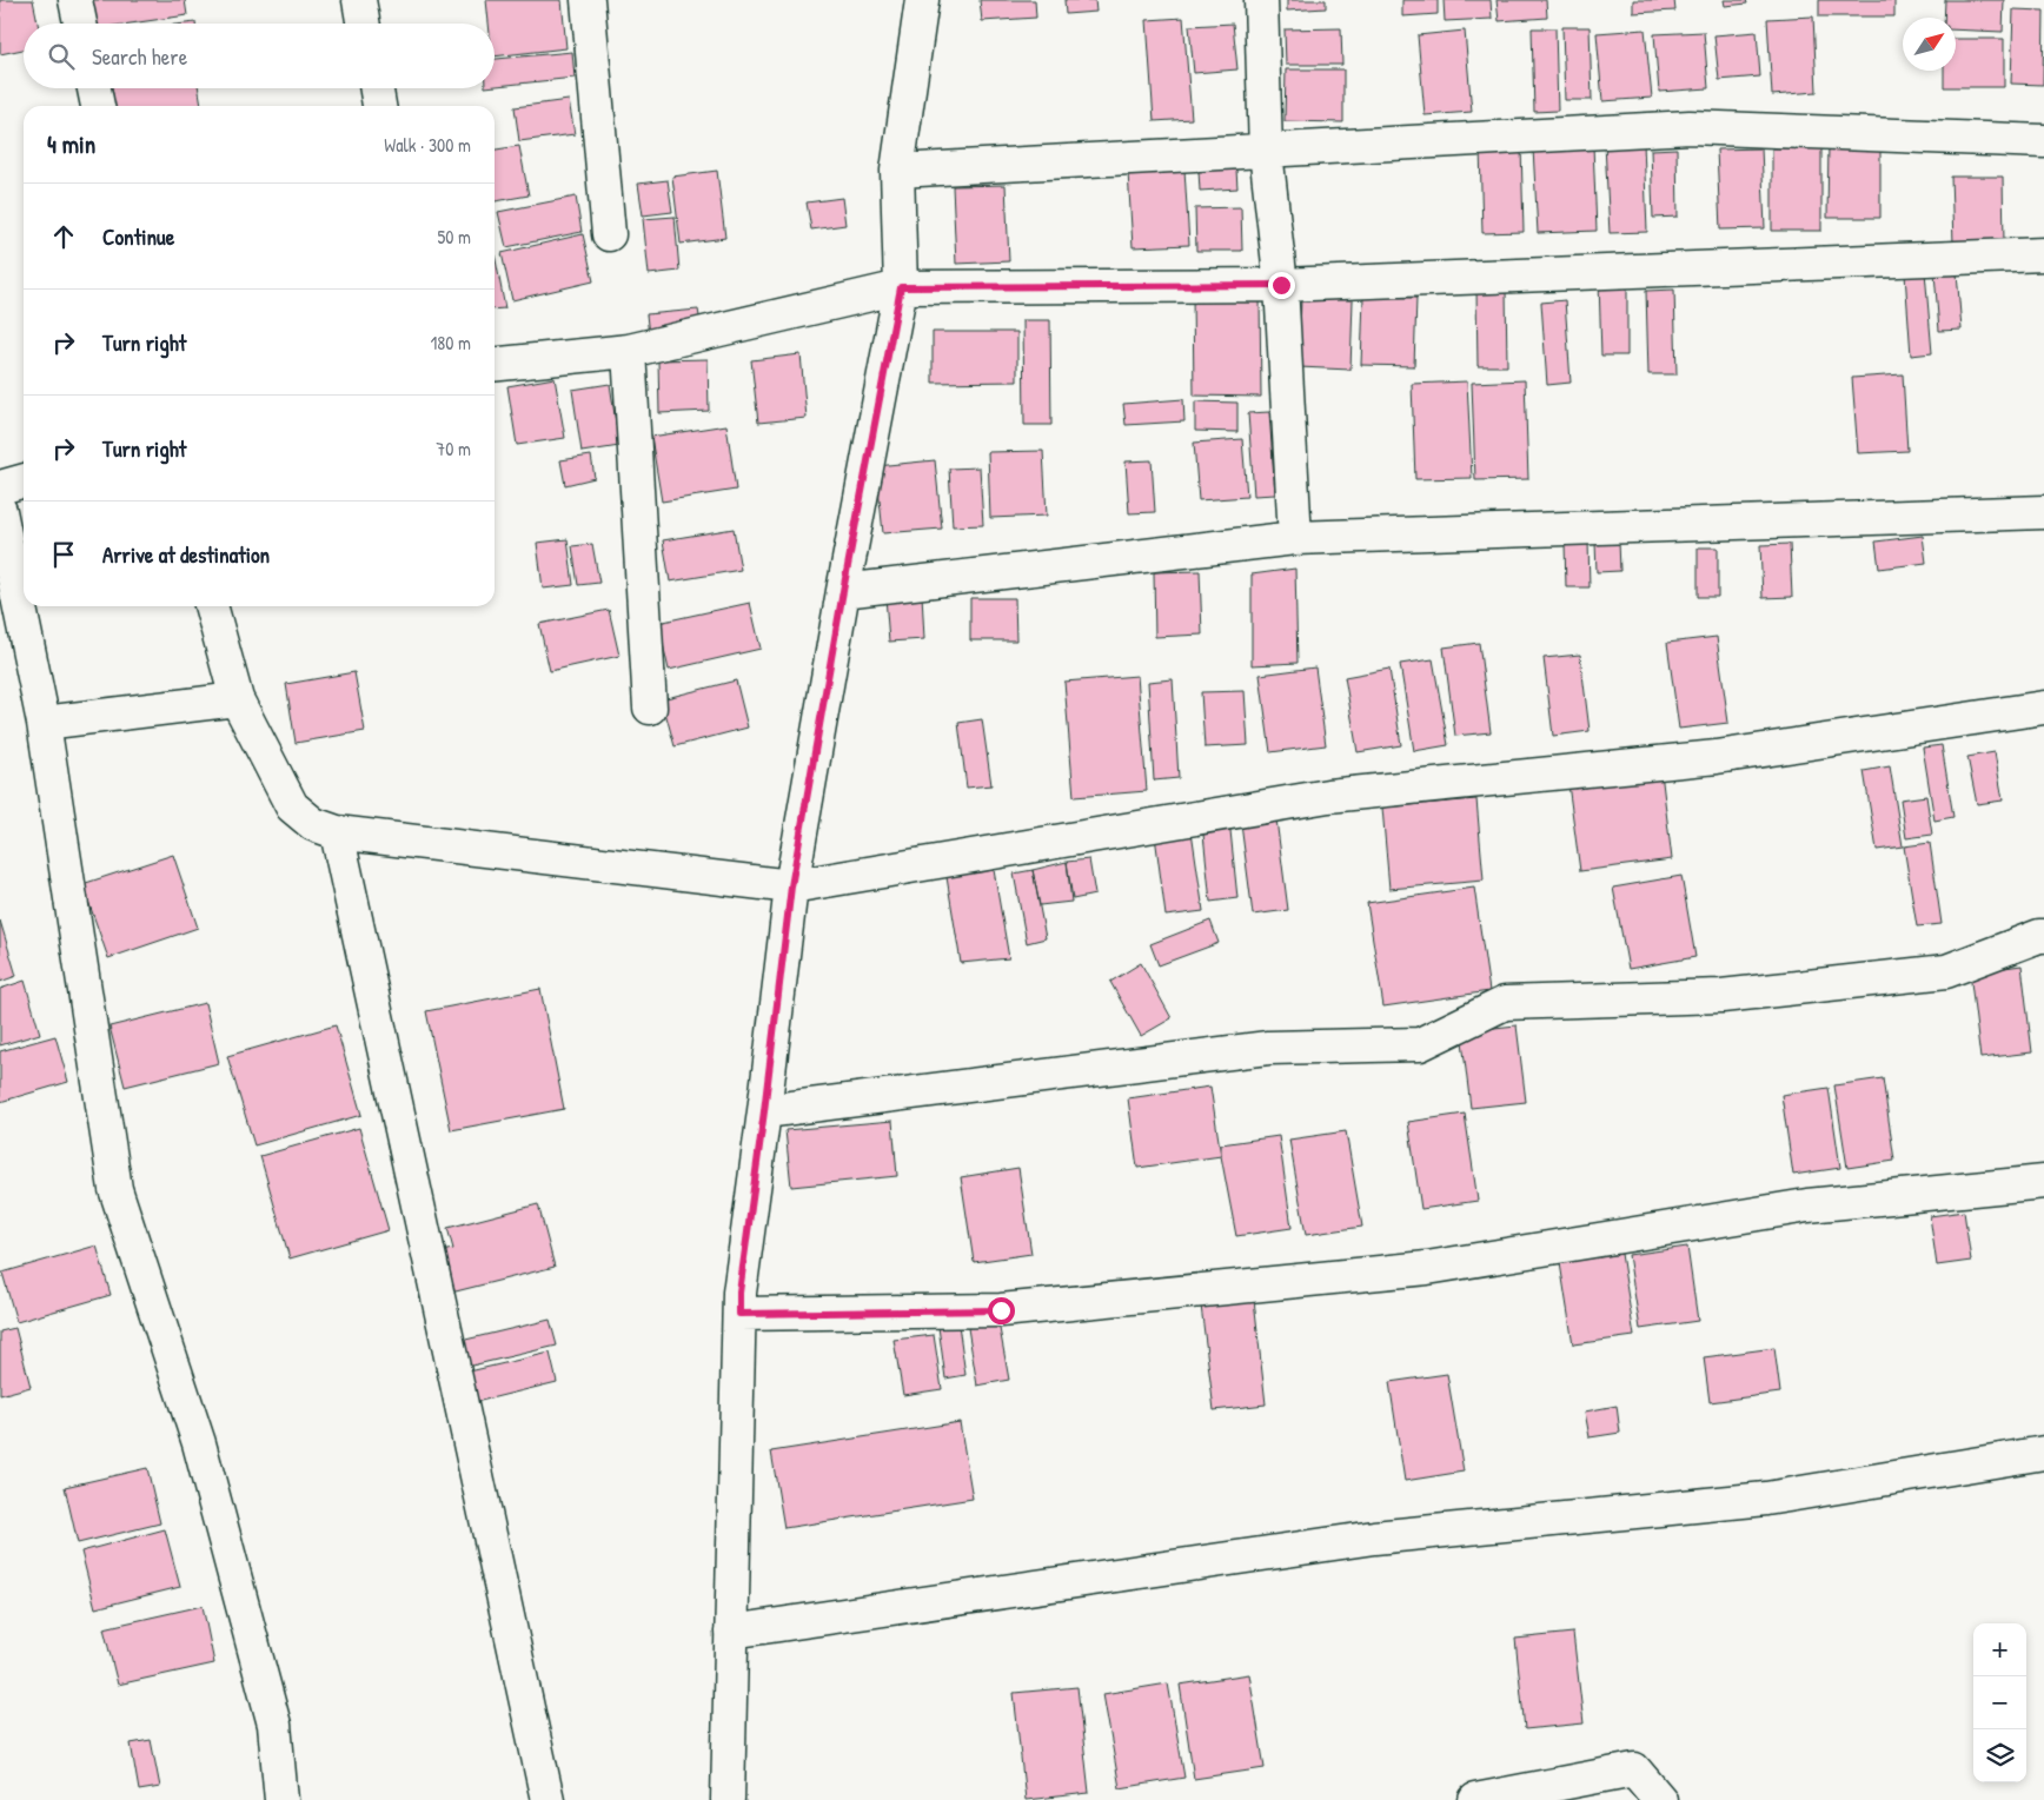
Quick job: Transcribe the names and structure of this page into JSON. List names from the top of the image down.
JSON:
{
  "north": "top right",
  "page": {
    "search": "Search here",
    "heading": ["4 min", "Walk · 300 m"],
    "list": [
      ["Continue", "50 m"],
      ["Turn right", "180 m"],
      ["Turn right", "70 m"],
      "Arrive at destination"
    ],
    "map_buttons": ["+", "−"]
  }
}
